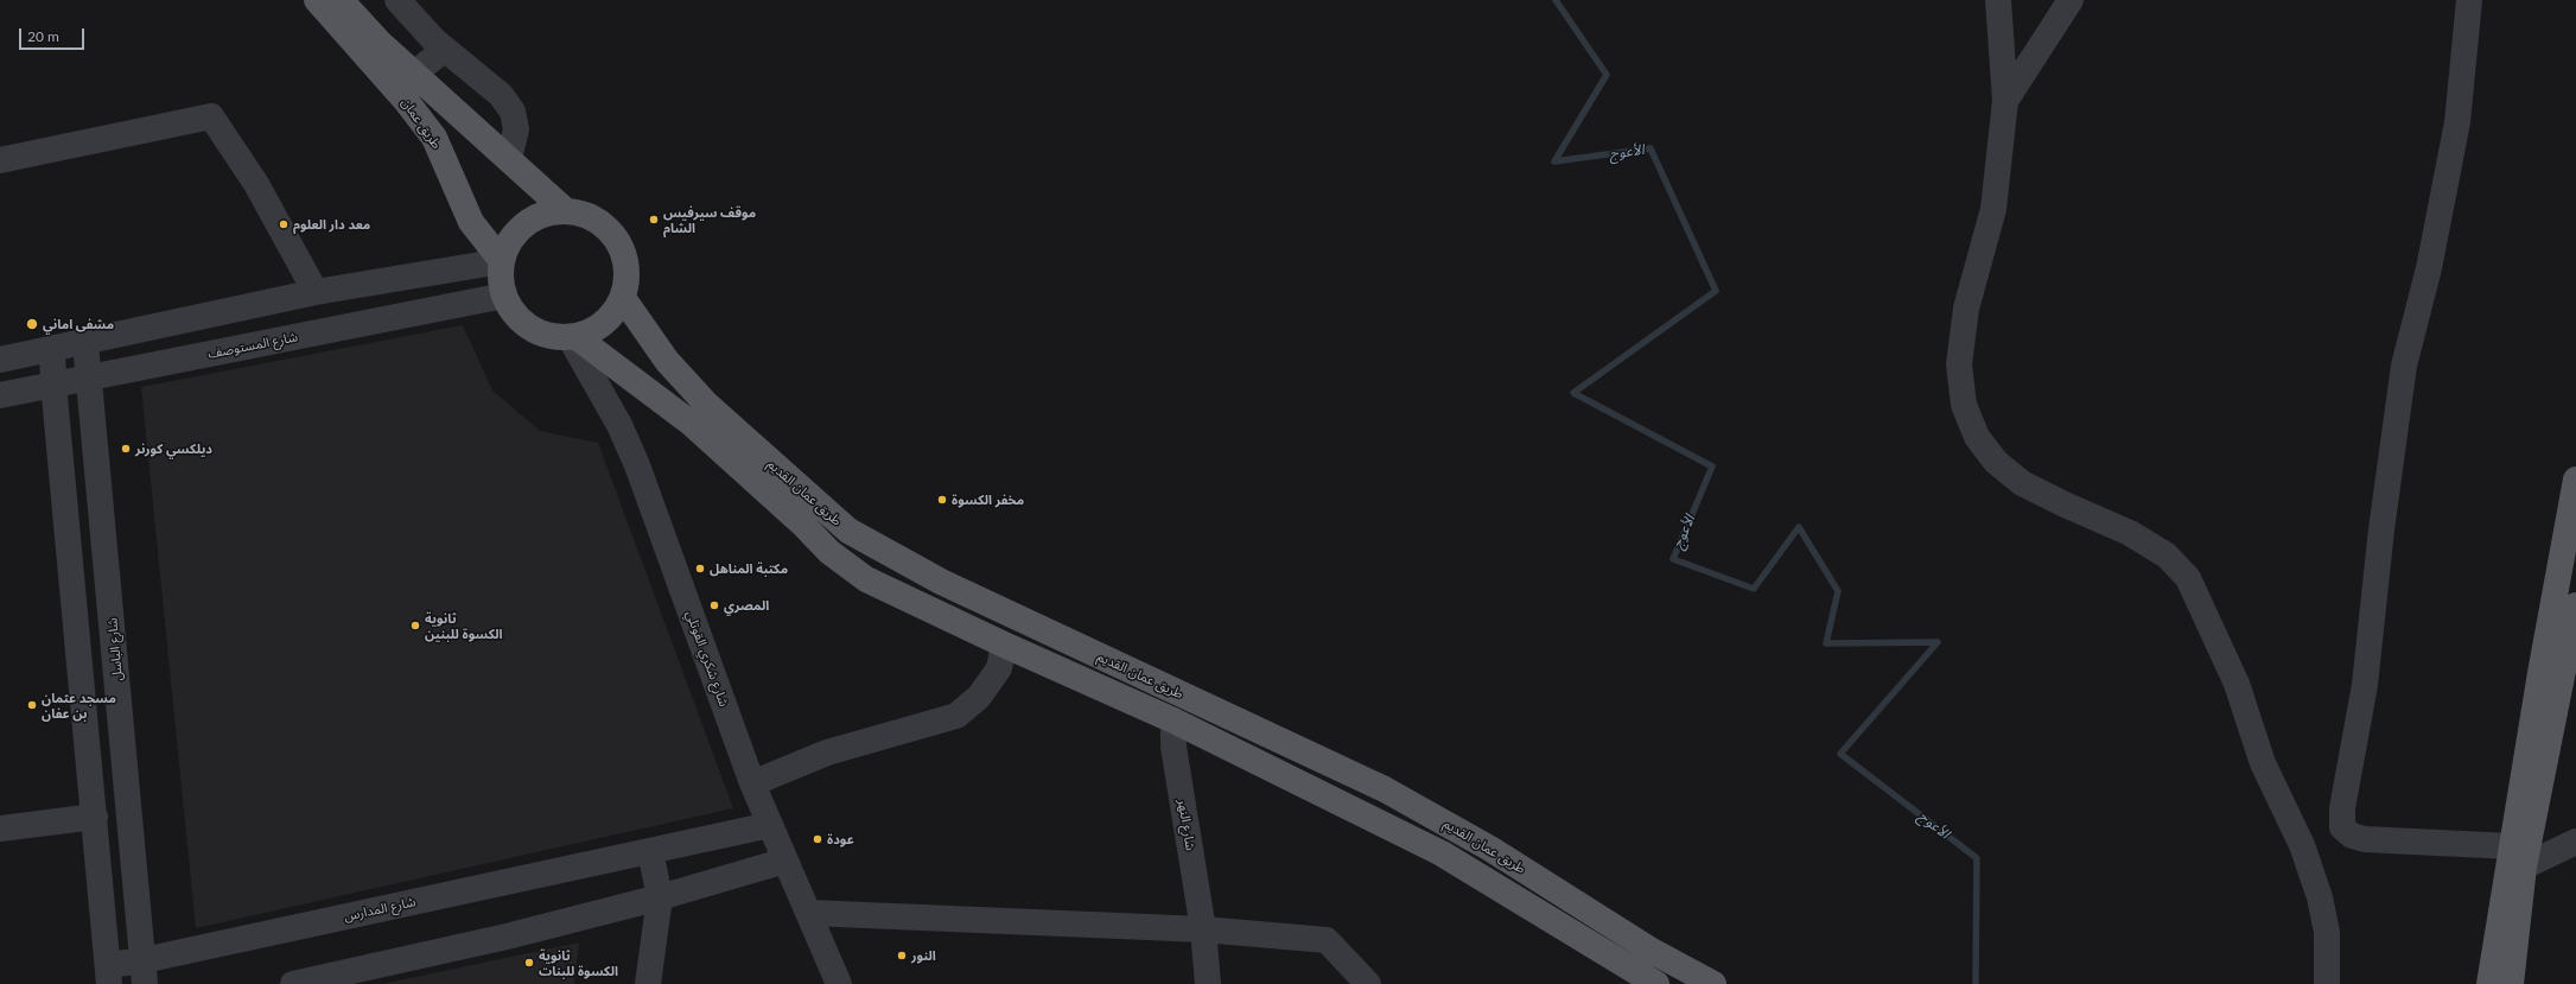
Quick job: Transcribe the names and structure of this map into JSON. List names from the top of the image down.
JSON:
{
  "streets": {
    "main road": ["طريق عمان", "طريق عمان القديم"],
    "street": [
      "شارع المستوصف",
      "شارع الباسل",
      "شارع شكري القوتلي",
      "شارع النهر",
      "شارع المدارس"
    ]
  },
  "crossings": [
    ["طريق عمان", "شارع المستوصف"],
    ["طريق عمان", "طريق عمان القديم"],
    ["طريق عمان", "شارع شكري القوتلي"],
    ["شارع المستوصف", "طريق عمان القديم"],
    ["شارع المستوصف", "شارع الباسل"],
    ["شارع المستوصف", "شارع شكري القوتلي"],
    ["طريق عمان القديم", "شارع شكري القوتلي"],
    ["طريق عمان القديم", "شارع النهر"],
    ["شارع الباسل", "شارع المدارس"],
    ["شارع شكري القوتلي", "شارع المدارس"]
  ],
  "water": ["الأعوج"],
  "places": [
    "موقف سيرفيس الشام",
    "معد دار العلوم",
    "مشفى اماني",
    "ديلكسي كورنر",
    "مخفر الكسوة",
    "مكتبة المناهل",
    "المصري",
    "ثانوية الكسوة للبنين",
    "مسجد عثمان بن عفان",
    "عودة",
    "النور",
    "ثانوية الكسوة للبنات"
  ],
  "scale_bar": "20 m"
}
